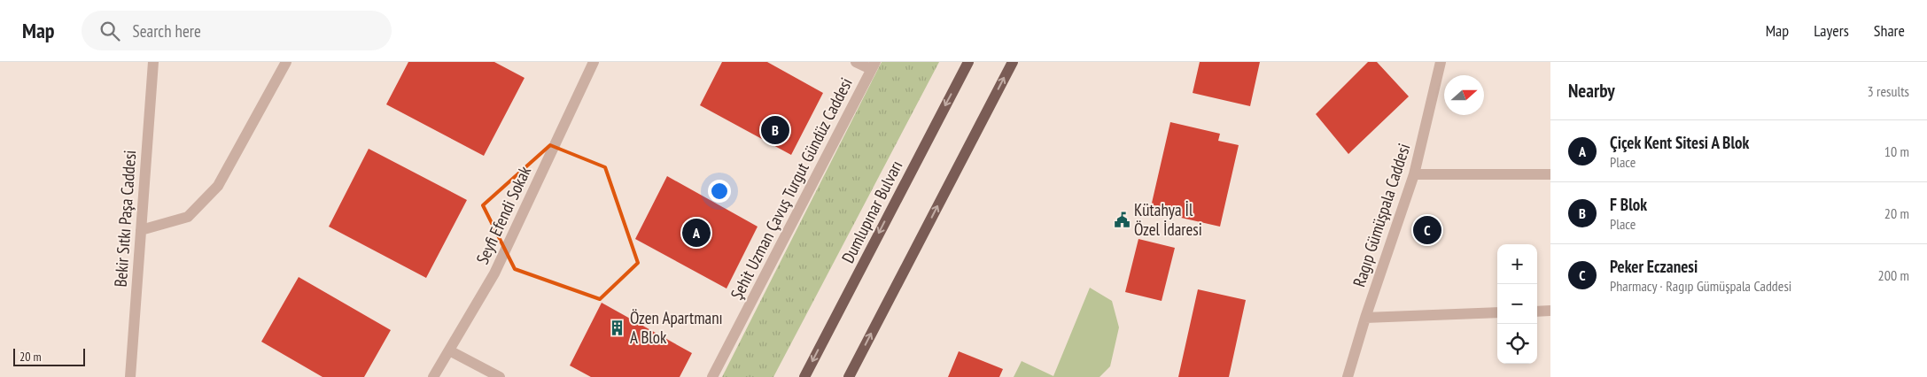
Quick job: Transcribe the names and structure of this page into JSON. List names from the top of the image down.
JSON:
{
  "streets": {
    "main road": ["Dumlupınar Bulvarı"],
    "street": [
      "Şehit Uzman Çavuş Turgut Gündüz Caddesi",
      "Seyfi Efendi Sokak",
      "Ragıp Gümüşpala Caddesi",
      "Bekir Sıtkı Paşa Caddesi"
    ]
  },
  "places": {
    "public building": ["Kütahya İl Özel İdaresi"],
    "building": ["Özen Apartmanı A Blok"]
  },
  "scale_bar": "20 m",
  "north": "right",
  "page": {
    "header": "Map",
    "search": "Search here",
    "nav": ["Map", "Layers", "Share"],
    "heading": ["Nearby", "3 results"],
    "pins": ["B", "C", "A"],
    "list": [
      {
        "mark": "A",
        "name": "Çiçek Kent Sitesi A Blok",
        "note": "Place",
        "value": "10 m"
      },
      {
        "mark": "B",
        "name": "F Blok",
        "note": "Place",
        "value": "20 m"
      },
      {
        "mark": "C",
        "name": "Peker Eczanesi",
        "note": "Pharmacy · Ragıp Gümüşpala Caddesi",
        "value": "200 m"
      }
    ],
    "map_buttons": ["+", "−"],
    "scale": "20 m"
  }
}
